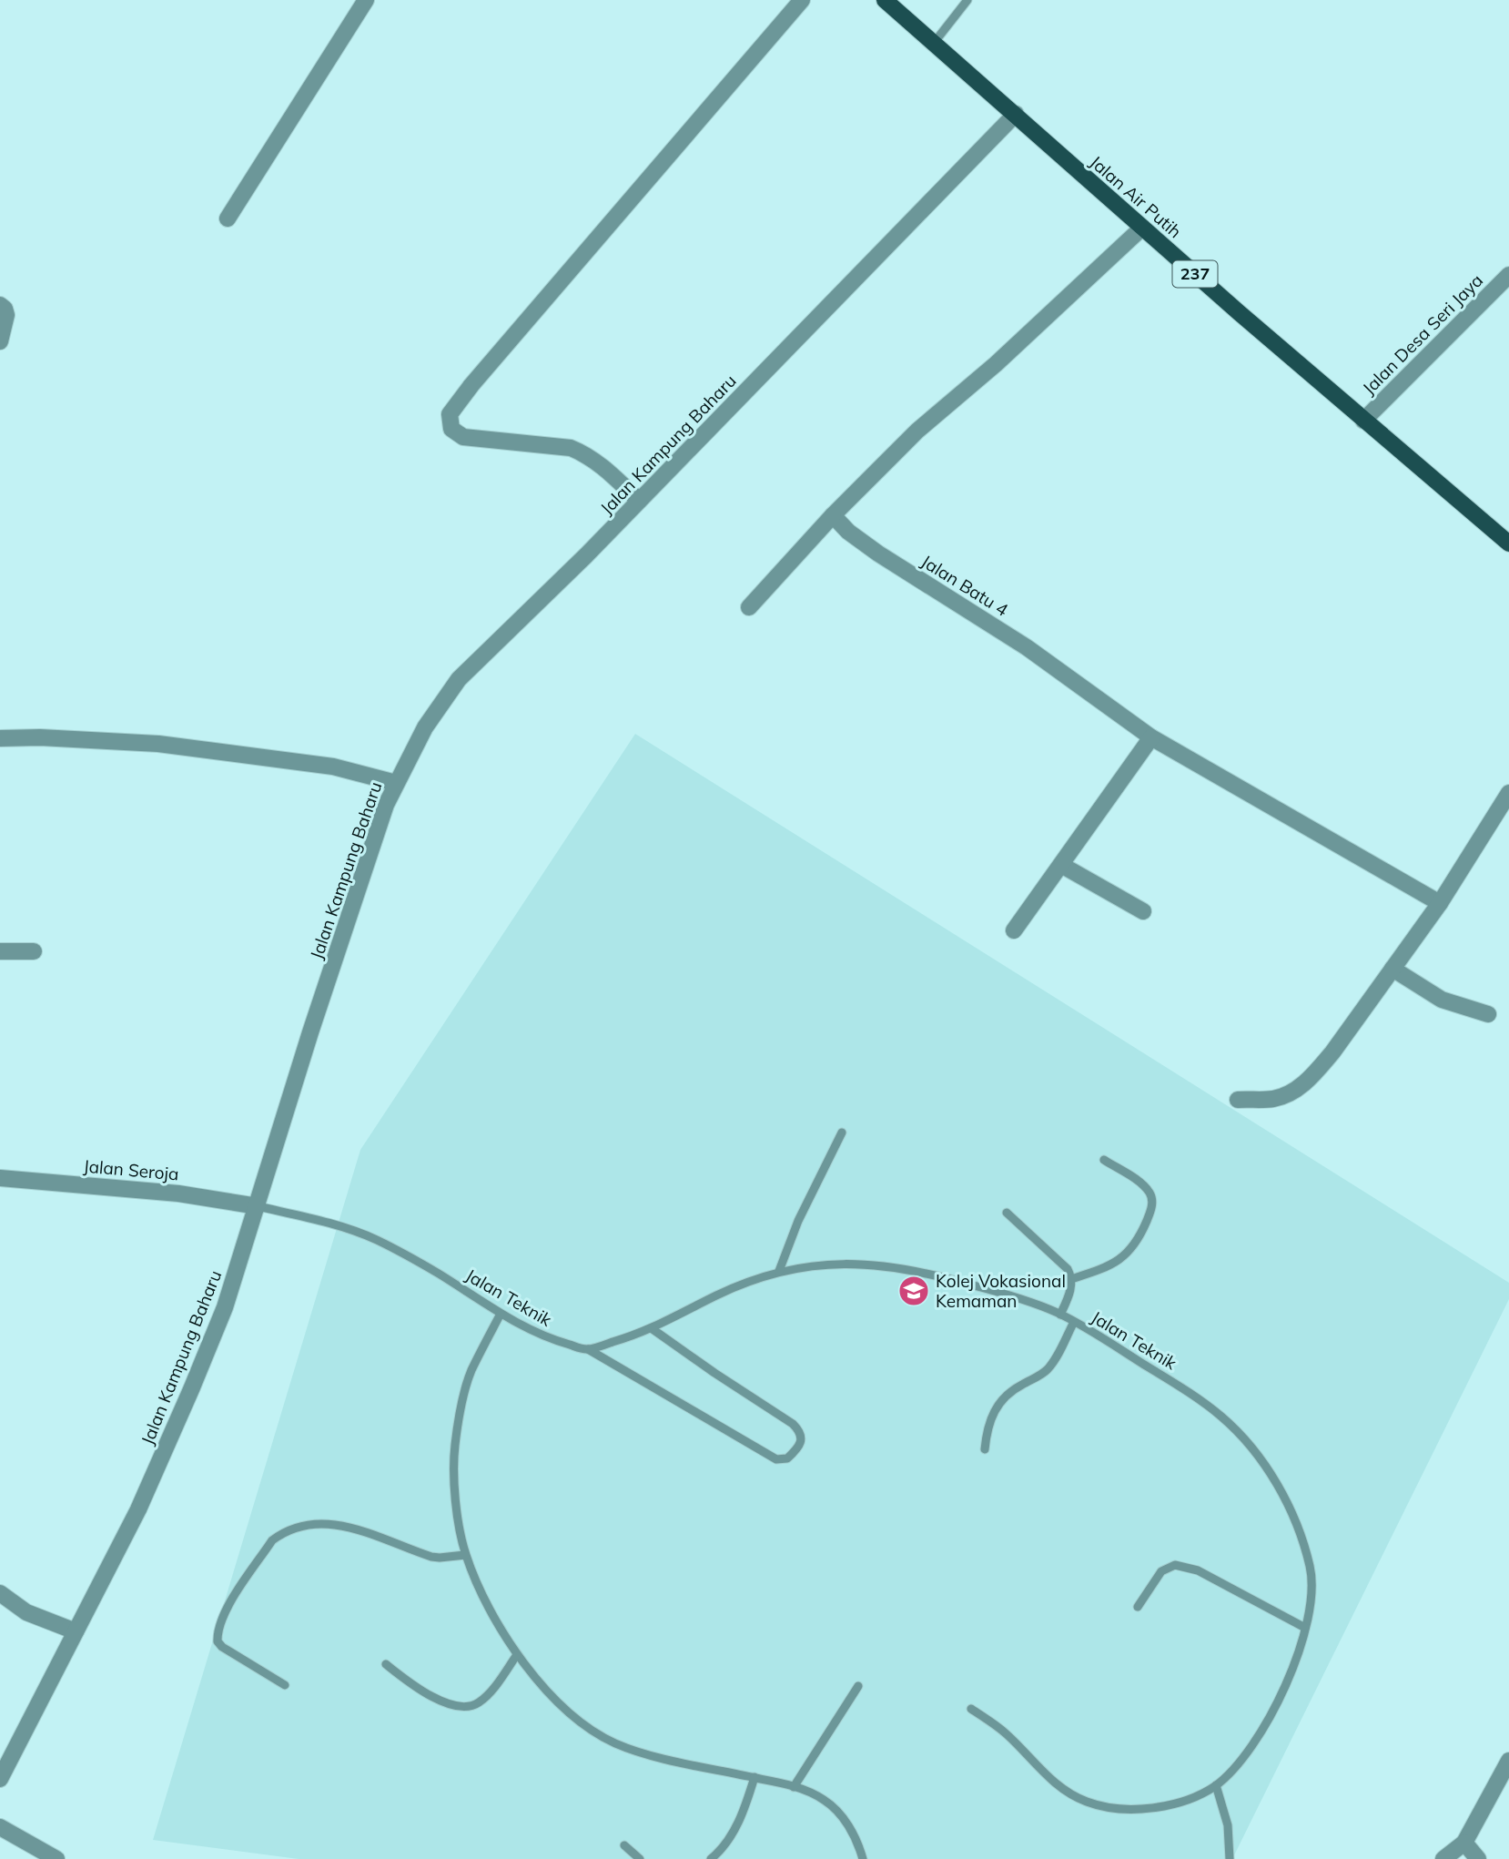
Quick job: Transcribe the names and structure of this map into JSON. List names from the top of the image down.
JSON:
{
  "streets": {
    "main road": ["Jalan Air Putih", "237"],
    "street": [
      "Jalan Desa Seri Jaya",
      "Jalan Kampung Baharu",
      "Jalan Batu 4",
      "Jalan Seroja"
    ],
    "lane": ["Jalan Teknik"]
  },
  "crossings": [
    ["Jalan Air Putih", "Jalan Desa Seri Jaya"],
    ["Jalan Air Putih", "Jalan Kampung Baharu"],
    ["Jalan Kampung Baharu", "Jalan Seroja"],
    ["Jalan Kampung Baharu", "Jalan Teknik"],
    ["Jalan Seroja", "Jalan Teknik"]
  ],
  "places": {
    "school or university": ["Kolej Vokasional Kemaman"]
  }
}
